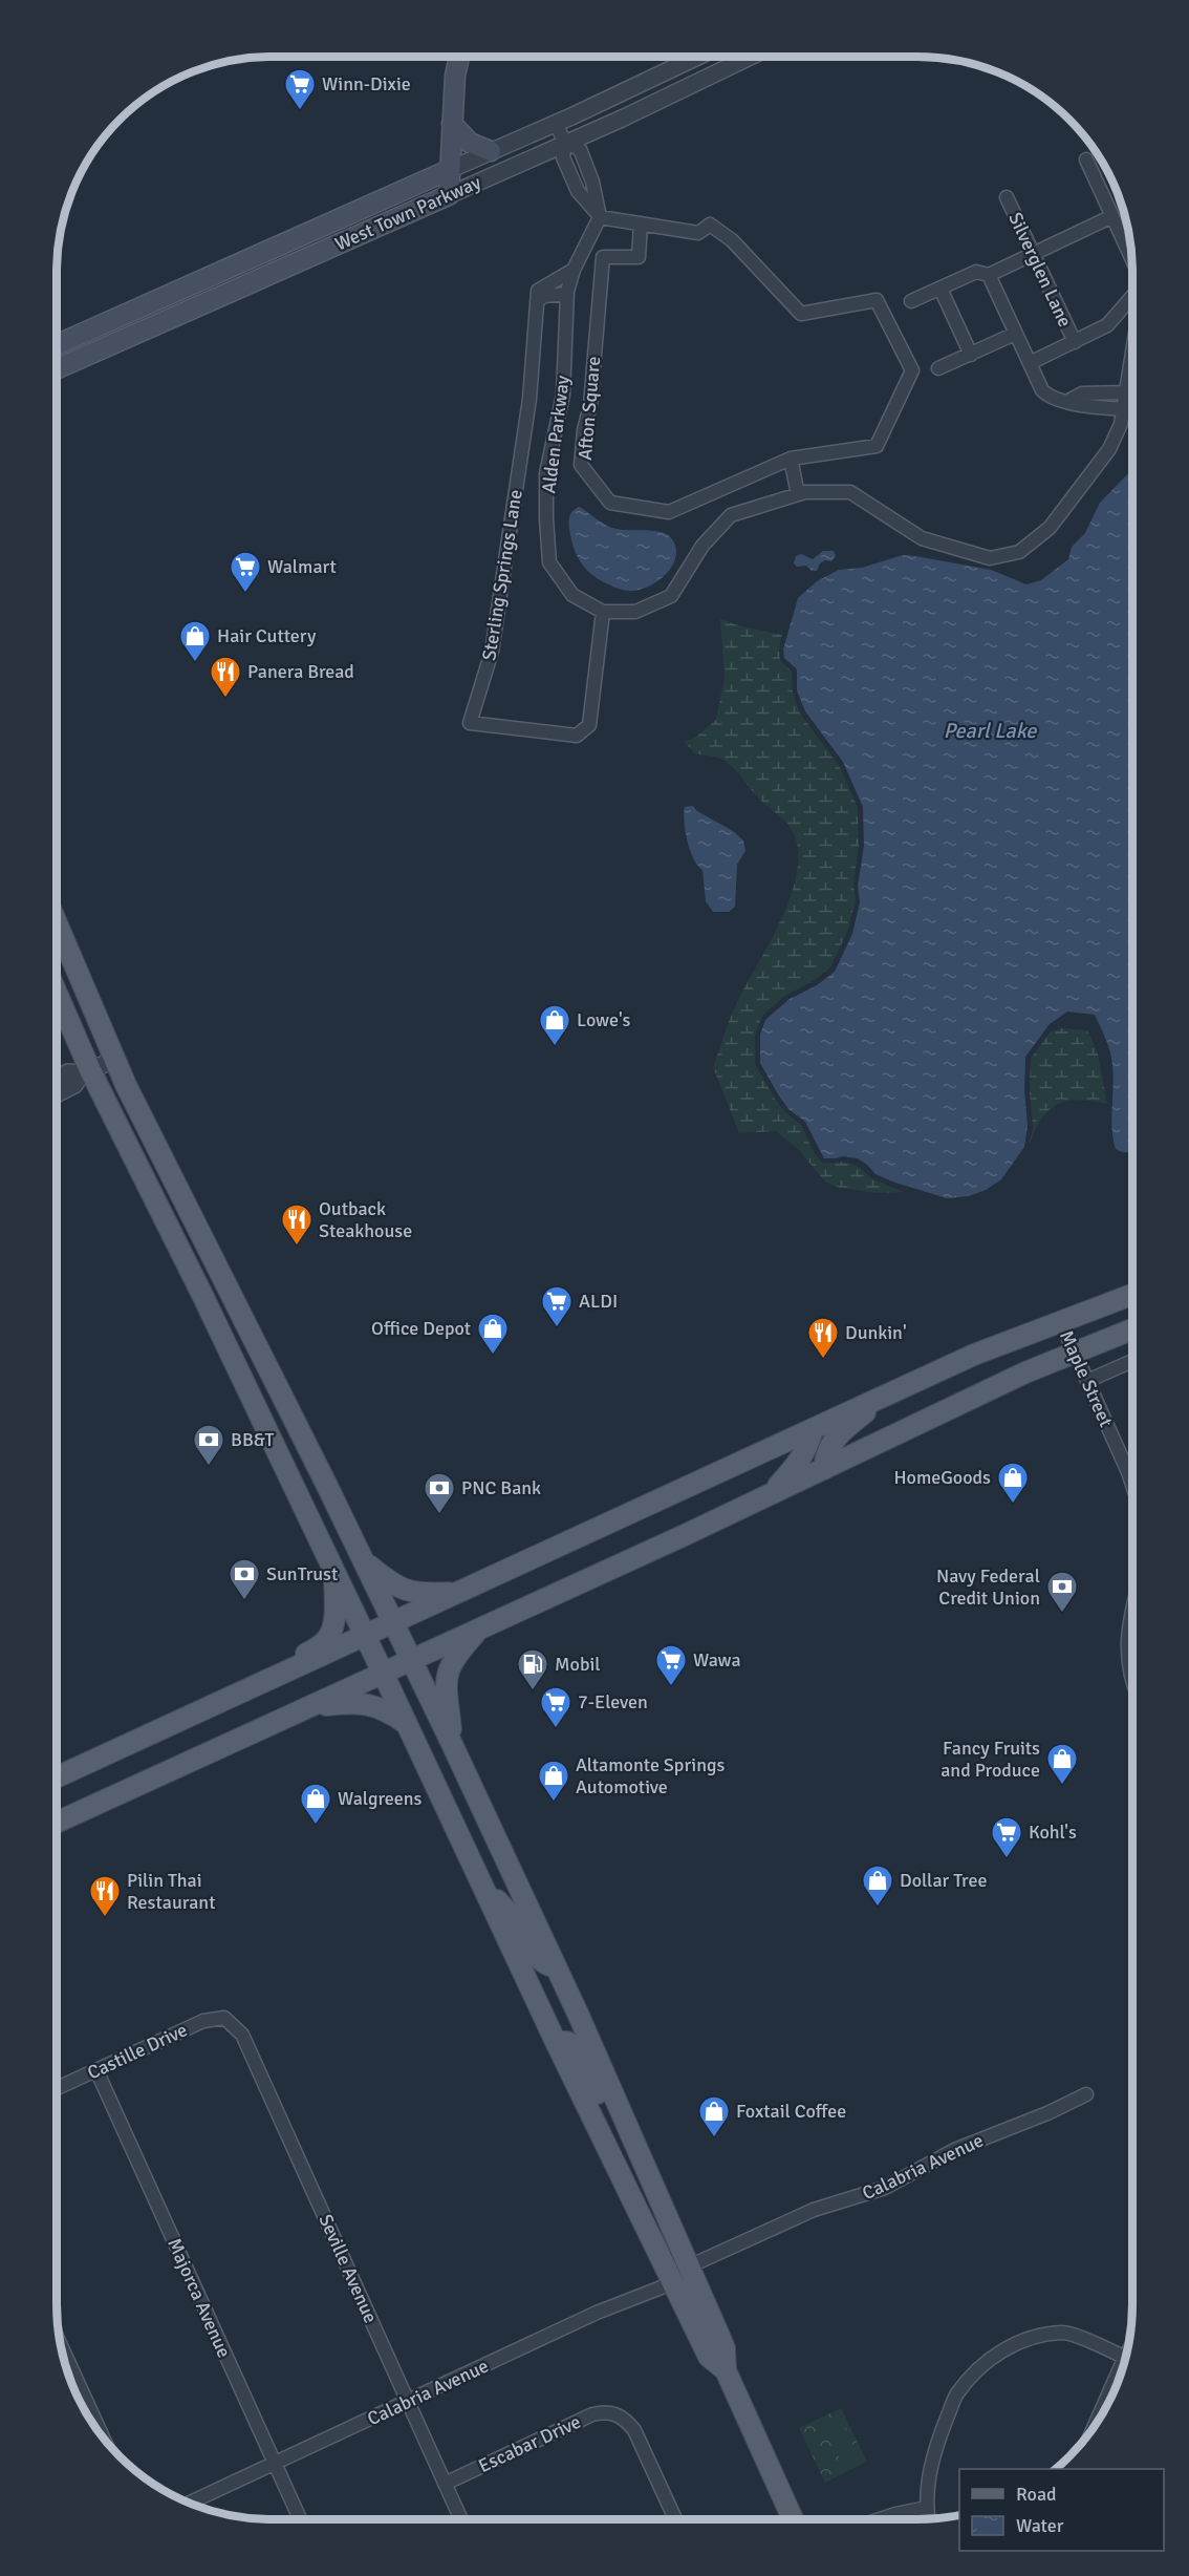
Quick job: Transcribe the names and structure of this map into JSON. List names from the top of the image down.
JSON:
{
  "streets": {
    "main road": ["West Town Parkway"],
    "street": [
      "Silverglen Lane",
      "Afton Square",
      "Alden Parkway",
      "Sterling Springs Lane",
      "Maple Street",
      "Castille Drive",
      "Calabria Avenue",
      "Seville Avenue",
      "Majorca Avenue",
      "Escabar Drive"
    ]
  },
  "crossings": [
    ["Afton Square", "Alden Parkway"],
    ["Alden Parkway", "Sterling Springs Lane"],
    ["Castille Drive", "Seville Avenue"],
    ["Castille Drive", "Majorca Avenue"],
    ["Calabria Avenue", "Seville Avenue"],
    ["Calabria Avenue", "Majorca Avenue"],
    ["Seville Avenue", "Escabar Drive"]
  ],
  "water": ["Pearl Lake"],
  "places": {
    "supermarket": [
      "Winn-Dixie",
      "Walmart",
      "ALDI",
      "Wawa",
      "7-Eleven",
      "Kohl's"
    ],
    "shop": [
      "Hair Cuttery",
      "Lowe's",
      "Office Depot",
      "HomeGoods",
      "Fancy Fruits and Produce",
      "Altamonte Springs Automotive",
      "Walgreens",
      "Dollar Tree",
      "Foxtail Coffee"
    ],
    "restaurant": [
      "Panera Bread",
      "Outback Steakhouse",
      "Dunkin'",
      "Pilin Thai Restaurant"
    ],
    "bank": [
      "BB&T",
      "PNC Bank",
      "SunTrust",
      "Navy Federal Credit Union"
    ],
    "fuel station": ["Mobil"]
  },
  "legend": ["Road", "Water"]
}
